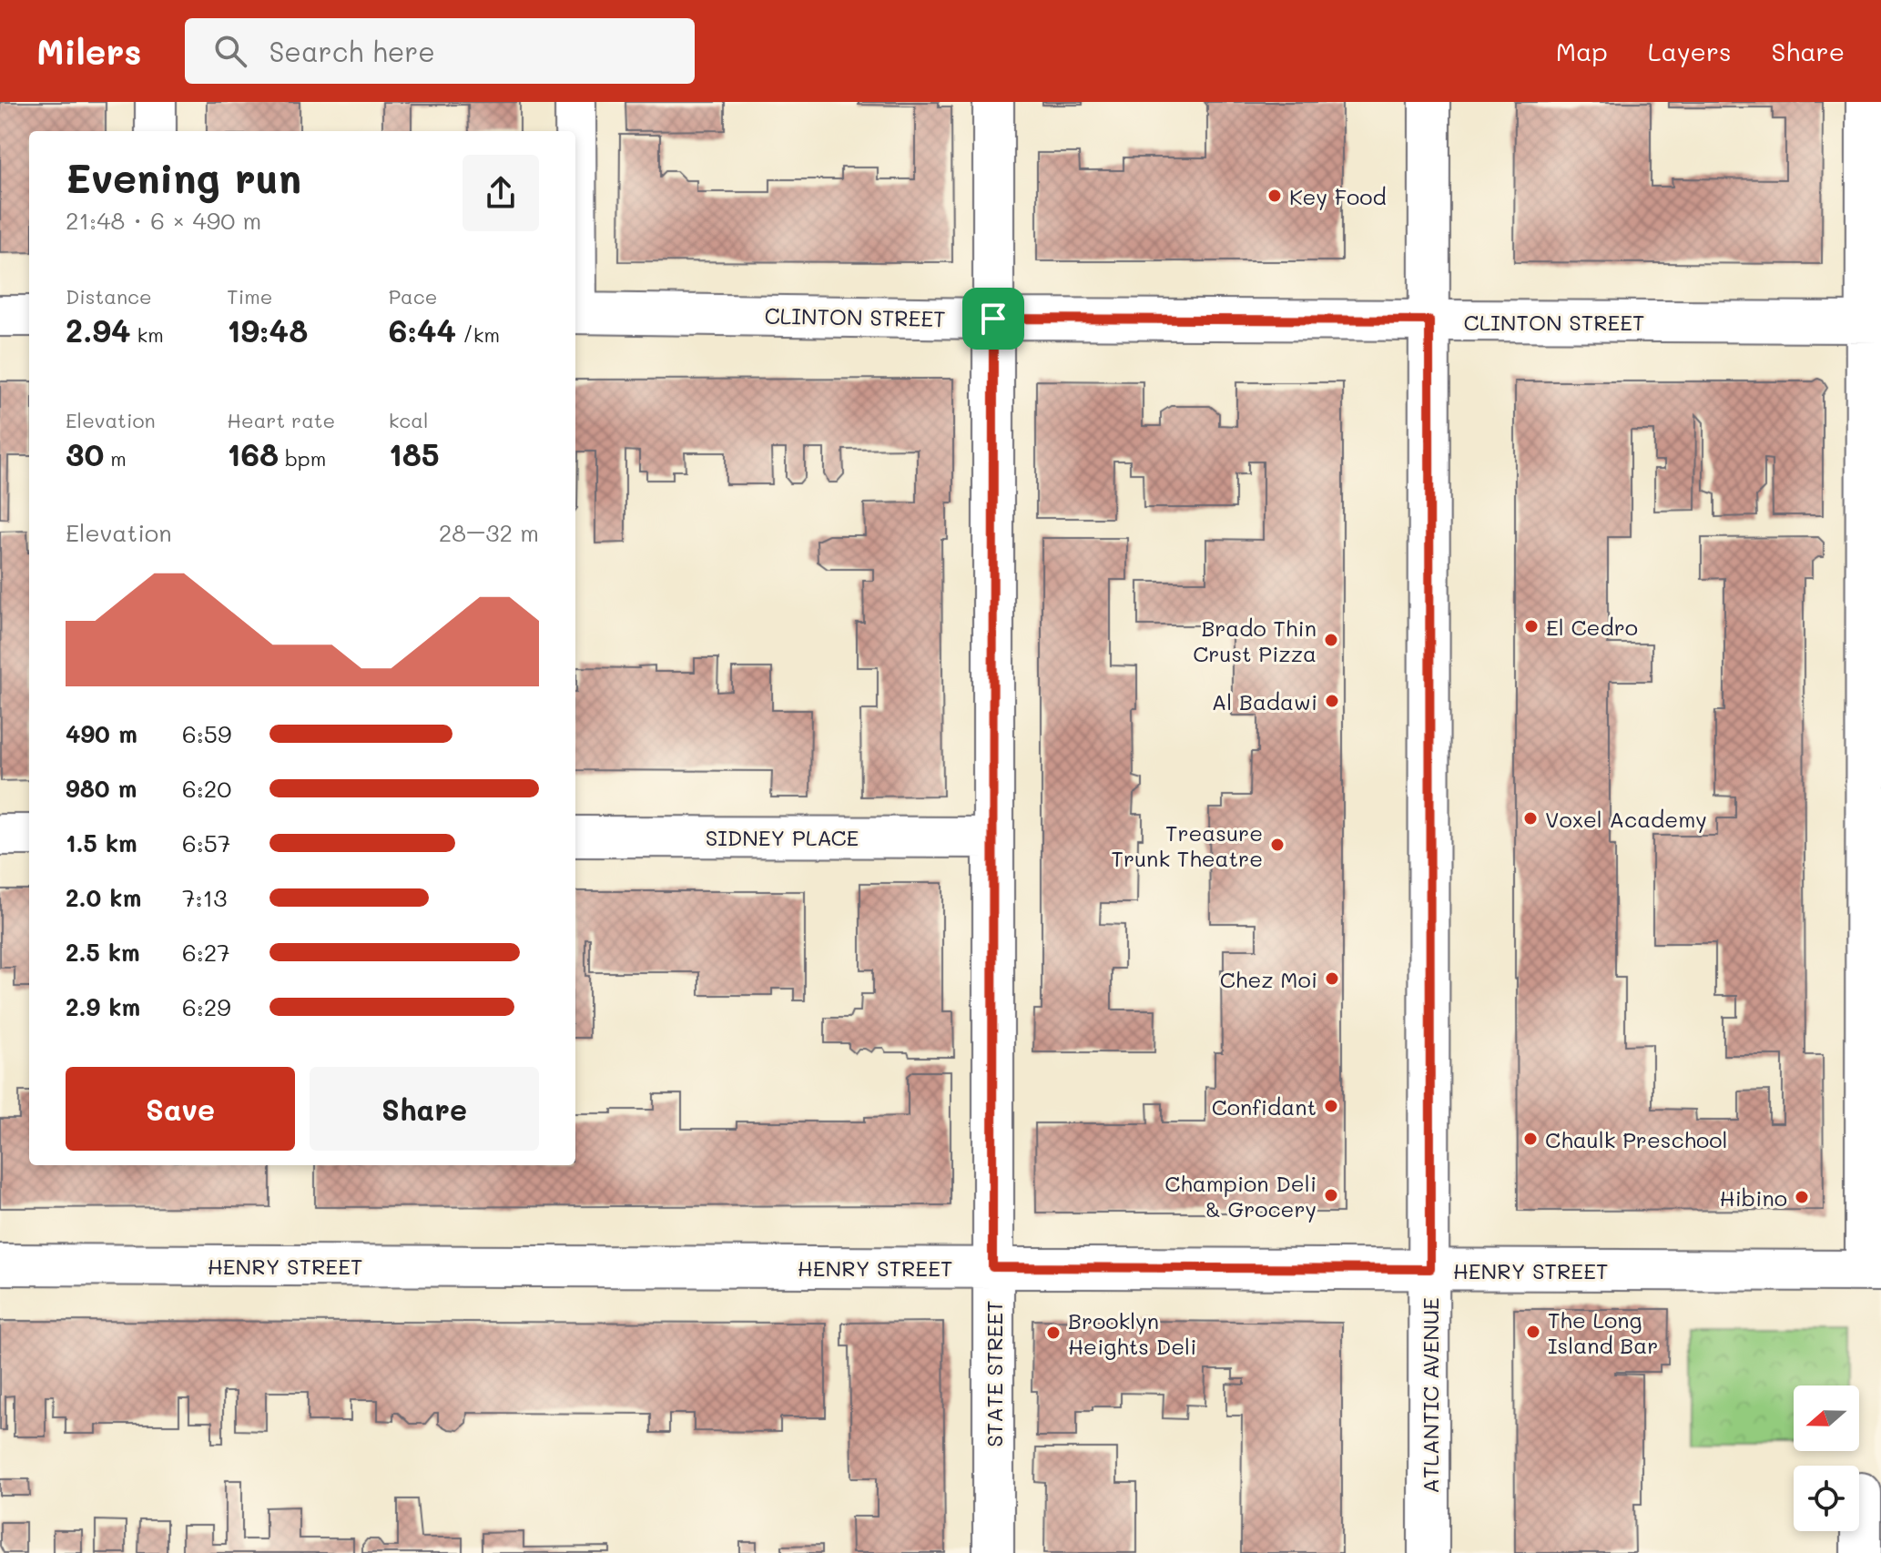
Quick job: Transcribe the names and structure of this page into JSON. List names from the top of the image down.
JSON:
{
  "streets": {
    "street": [
      "CLINTON STREET",
      "SIDNEY PLACE",
      "HENRY STREET",
      "STATE STREET",
      "ATLANTIC AVENUE"
    ]
  },
  "crossings": [
    ["CLINTON STREET", "STATE STREET"],
    ["CLINTON STREET", "ATLANTIC AVENUE"],
    ["SIDNEY PLACE", "STATE STREET"],
    ["HENRY STREET", "STATE STREET"],
    ["HENRY STREET", "ATLANTIC AVENUE"]
  ],
  "places": [
    "Key Food",
    "El Cedro",
    "Brado Thin Crust Pizza",
    "Al Badawi",
    "Voxel Academy",
    "Treasure Trunk Theatre",
    "Chez Moi",
    "Confidant",
    "Chaulk Preschool",
    "Champion Deli & Grocery",
    "Hibino",
    "The Long Island Bar",
    "Brooklyn Heights Deli"
  ],
  "north": "left",
  "page": {
    "header": "Milers",
    "search": "Search here",
    "nav": ["Map", "Layers", "Share"],
    "heading": ["Evening run", "21:48 · 6 × 490 m"],
    "stats": [
      ["Distance", "2.94 km"],
      ["Time", "19:48"],
      ["Pace", "6:44 /km"],
      ["Elevation", "30 m"],
      ["Heart rate", "168 bpm"],
      ["kcal", "185"]
    ],
    "chart": ["Elevation", "28–32 m"],
    "list": [
      {
        "name": "490 m",
        "note": "6:59"
      },
      {
        "name": "980 m",
        "note": "6:20"
      },
      {
        "name": "1.5 km",
        "note": "6:57"
      },
      {
        "name": "2.0 km",
        "note": "7:13"
      },
      {
        "name": "2.5 km",
        "note": "6:27"
      },
      {
        "name": "2.9 km",
        "note": "6:29"
      }
    ],
    "buttons": ["Save", "Share"]
  }
}
